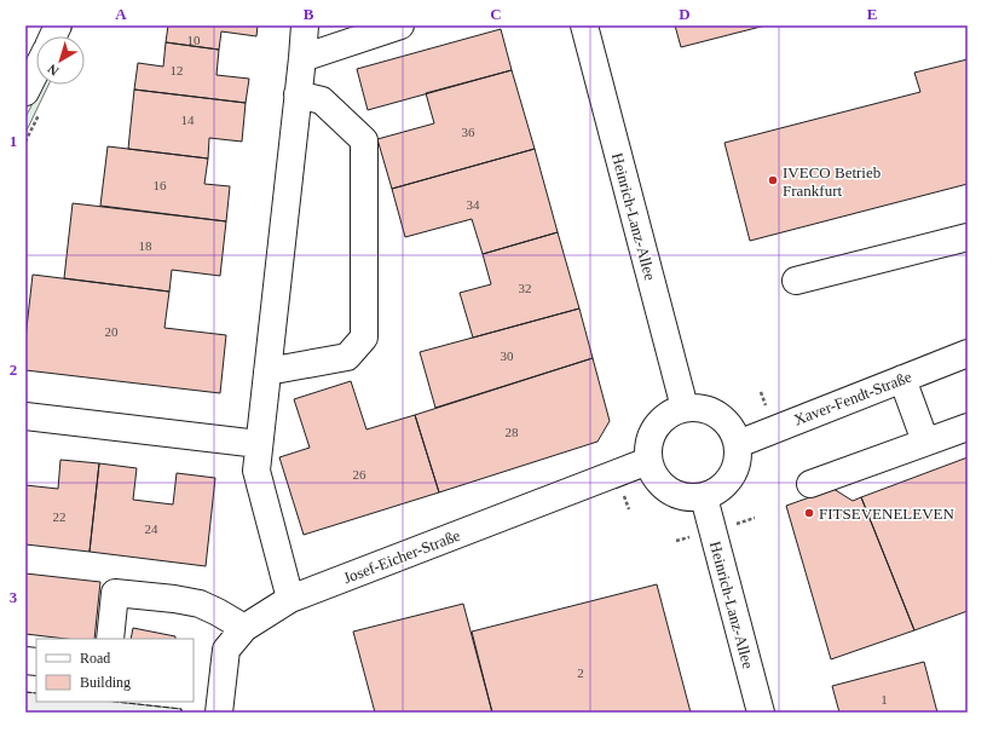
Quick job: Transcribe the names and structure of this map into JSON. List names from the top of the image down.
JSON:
{
  "streets": {
    "street": ["Heinrich-Lanz-Allee", "Xaver-Fendt-Straße", "Josef-Eicher-Straße"]
  },
  "crossings": [
    ["Heinrich-Lanz-Allee", "Xaver-Fendt-Straße"],
    ["Heinrich-Lanz-Allee", "Josef-Eicher-Straße"],
    ["Xaver-Fendt-Straße", "Josef-Eicher-Straße"]
  ],
  "places": ["IVECO Betrieb Frankfurt", "FITSEVENELEVEN"],
  "house_numbers": [
    "10",
    "12",
    "14",
    "36",
    "16",
    "34",
    "18",
    "32",
    "20",
    "30",
    "28",
    "26",
    "22",
    "24",
    "2",
    "1"
  ],
  "legend": ["Road", "Building"],
  "north": "bottom left",
  "grid": {
    "columns": [
      "A",
      "B",
      "C",
      "D",
      "E"
    ],
    "rows": ["1", "2", "3"]
  }
}
